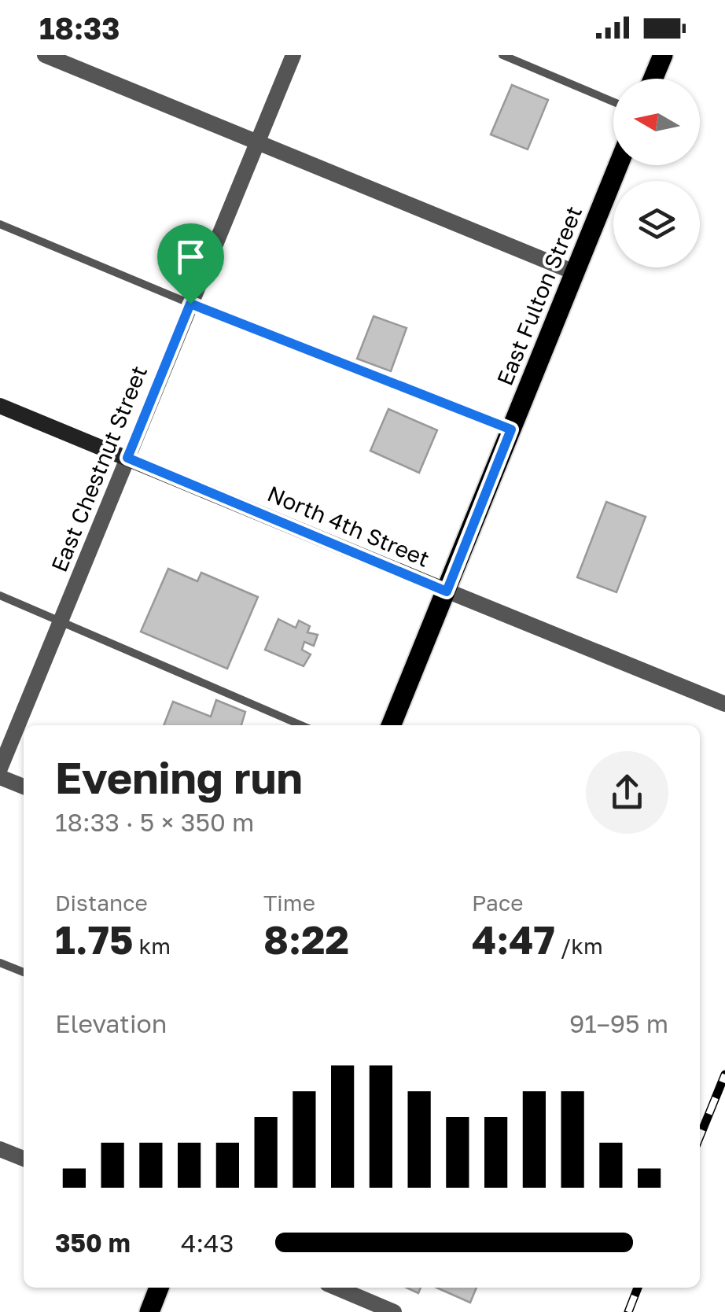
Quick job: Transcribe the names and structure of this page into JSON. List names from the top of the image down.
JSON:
{
  "streets": {
    "main road": ["East Fulton Street", "North 4th Street"],
    "street": ["East Chestnut Street"]
  },
  "crossings": [
    ["East Fulton Street", "North 4th Street"],
    ["East Chestnut Street", "North 4th Street"]
  ],
  "north": "left",
  "page": {
    "status": "18:33",
    "heading": ["Evening run", "18:33 · 5 × 350 m"],
    "stats": [
      ["Distance", "1.75 km"],
      ["Time", "8:22"],
      ["Pace", "4:47 /km"]
    ],
    "chart": ["Elevation", "91–95 m"],
    "list": [
      {
        "name": "350 m",
        "note": "4:43"
      }
    ]
  }
}
